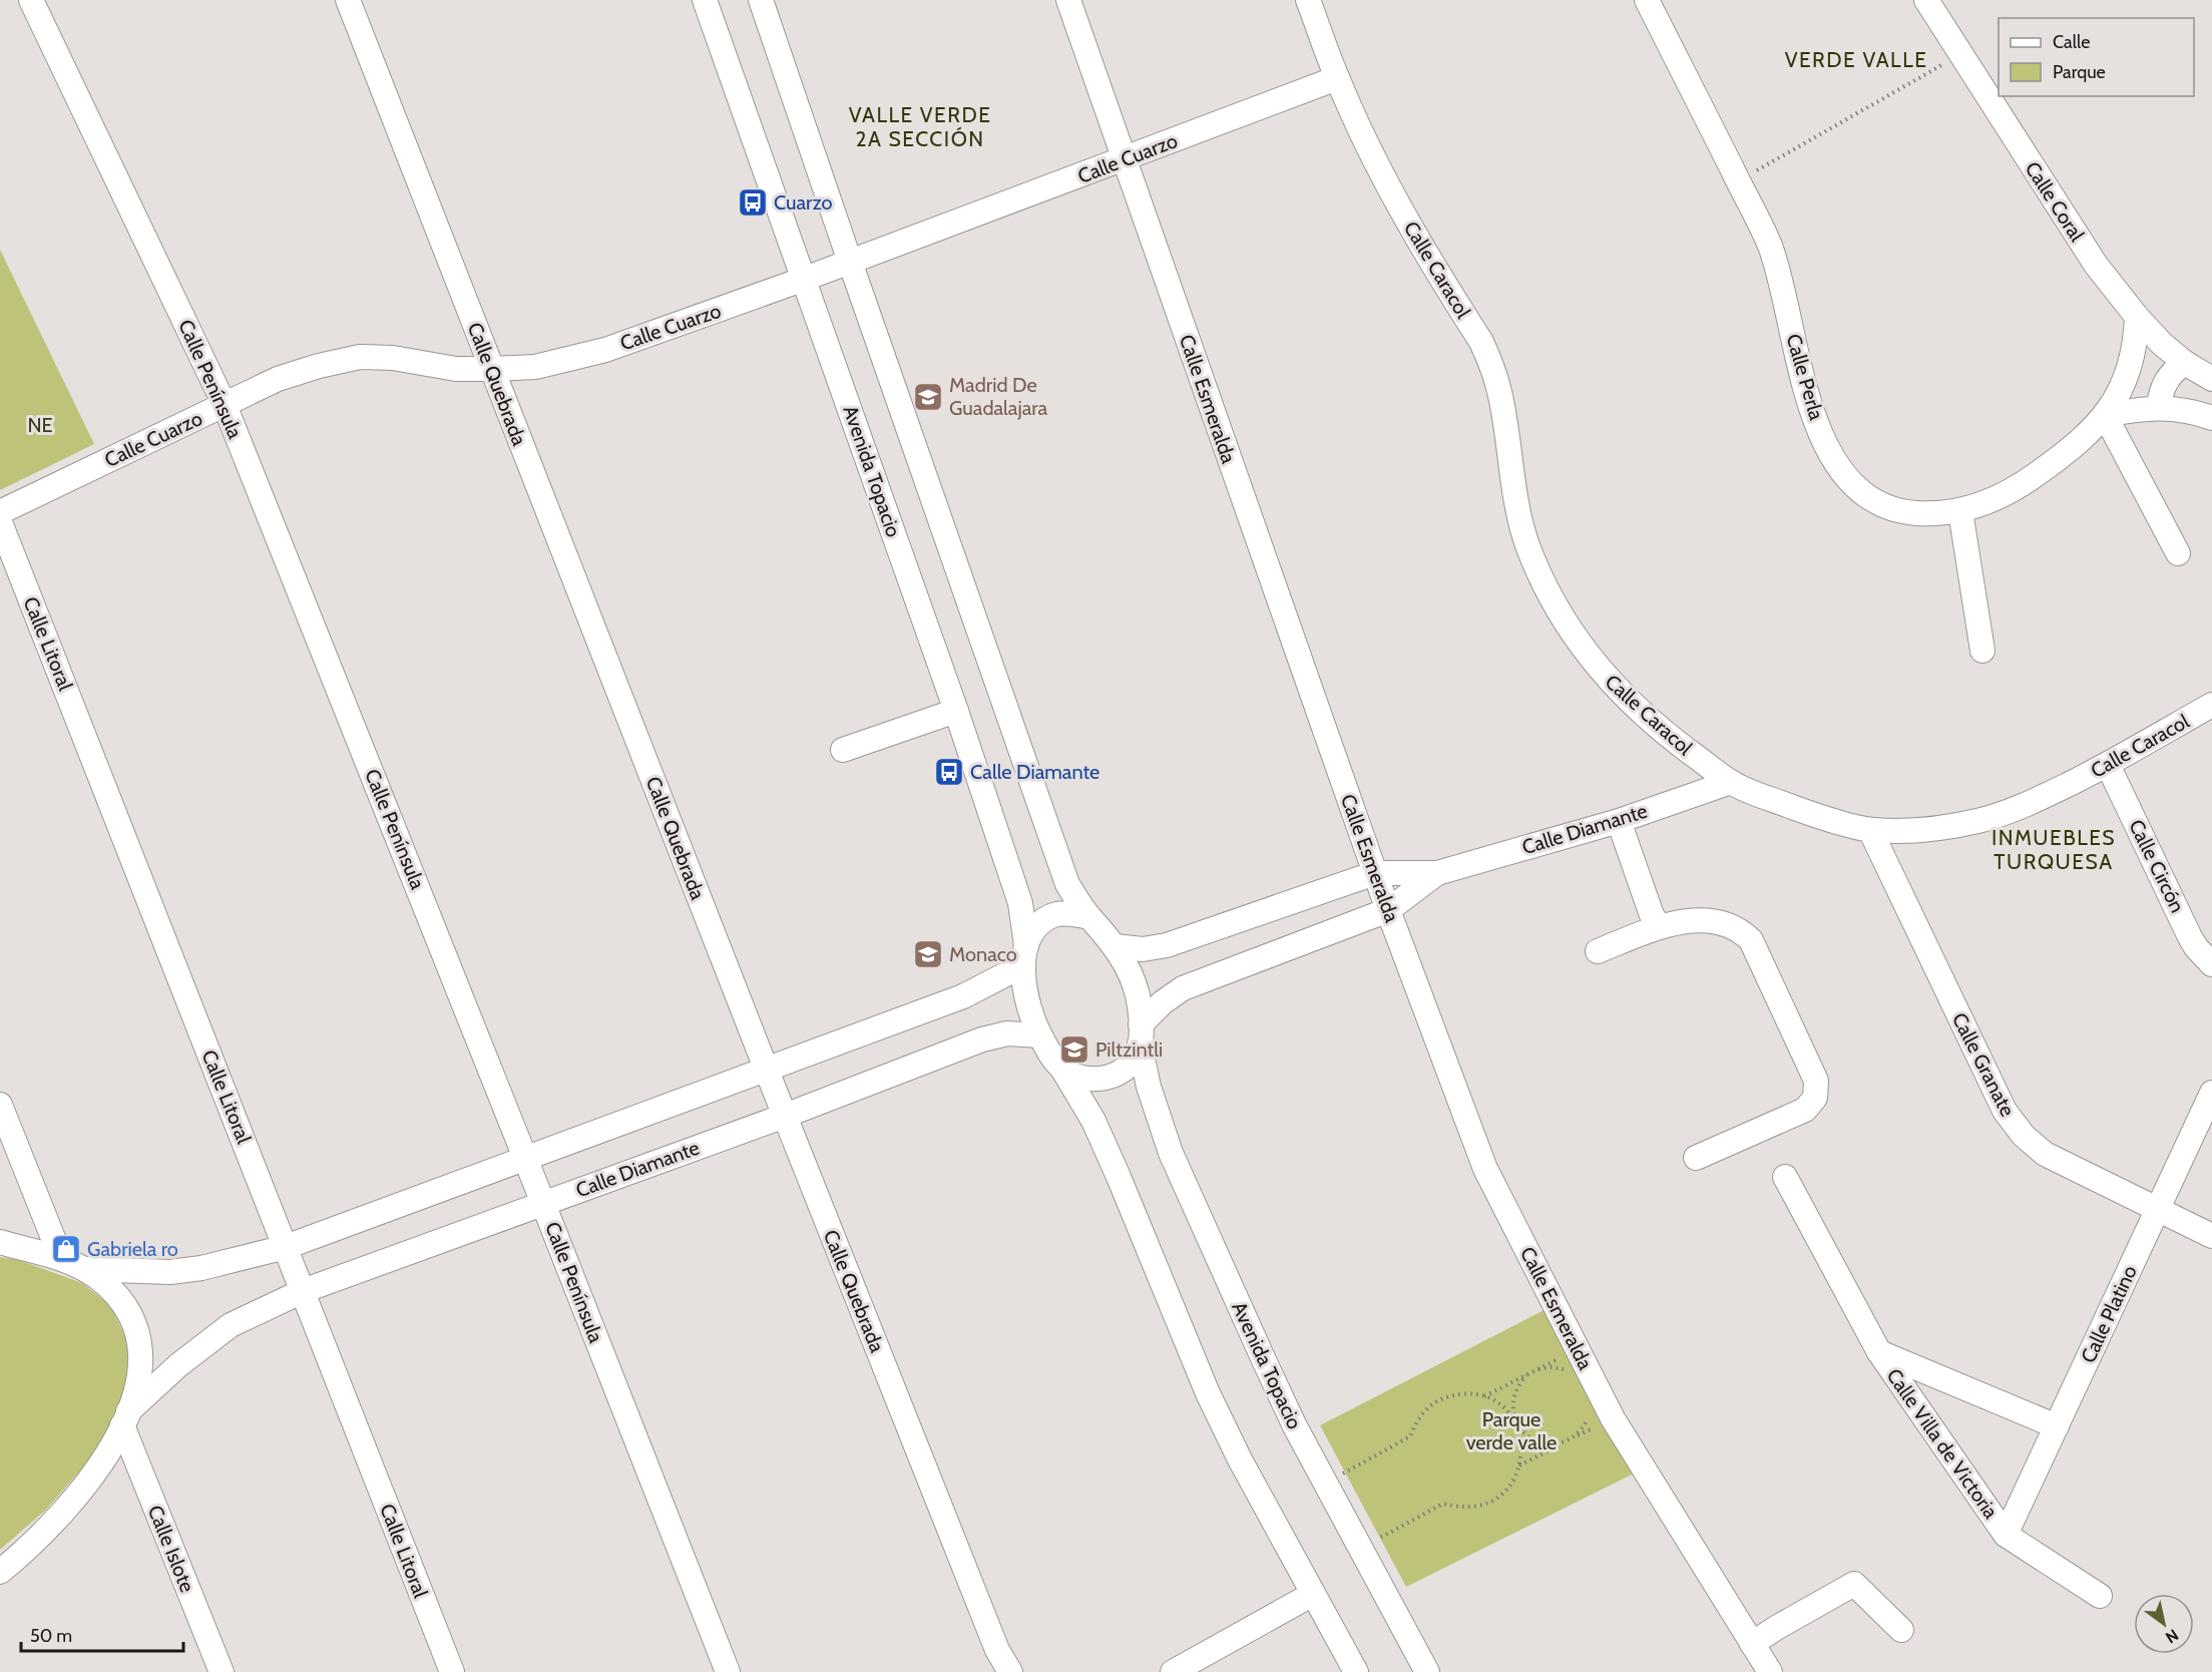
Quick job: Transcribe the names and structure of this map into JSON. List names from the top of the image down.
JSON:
{
  "streets": {
    "street": [
      "Calle Cuarzo",
      "Calle Coral",
      "Calle Caracol",
      "Calle Perla",
      "Calle Península",
      "Calle Quebrada",
      "Calle Esmeralda",
      "Avenida Topacio",
      "Calle Litoral",
      "Calle Diamante",
      "Calle Circón",
      "Calle Granate",
      "Calle Platino",
      "Calle Villa de Victoria",
      "Calle Islote"
    ]
  },
  "crossings": [
    ["Calle Cuarzo", "Calle Caracol"],
    ["Calle Cuarzo", "Calle Península"],
    ["Calle Cuarzo", "Calle Quebrada"],
    ["Calle Cuarzo", "Calle Esmeralda"],
    ["Calle Cuarzo", "Avenida Topacio"],
    ["Calle Coral", "Calle Perla"],
    ["Calle Caracol", "Calle Diamante"],
    ["Calle Caracol", "Calle Circón"],
    ["Calle Caracol", "Calle Granate"],
    ["Calle Península", "Calle Diamante"],
    ["Calle Quebrada", "Calle Diamante"],
    ["Calle Esmeralda", "Calle Diamante"],
    ["Avenida Topacio", "Calle Diamante"],
    ["Calle Litoral", "Calle Diamante"],
    ["Calle Diamante", "Calle Islote"],
    ["Calle Granate", "Calle Platino"],
    ["Calle Platino", "Calle Villa de Victoria"]
  ],
  "districts": ["VERDE VALLE", "VALLE VERDE 2A SECCIÓN", "INMUEBLES TURQUESA"],
  "parks": ["NE", "Parque verde valle"],
  "places": {
    "bus stop": ["Cuarzo", "Calle Diamante"],
    "school or university": ["Madrid De Guadalajara", "Monaco", "Piltzintli"],
    "shop": ["Gabriela ro"]
  },
  "legend": ["Calle", "Parque"],
  "scale_bar": "50 m",
  "north": "bottom right"
}
